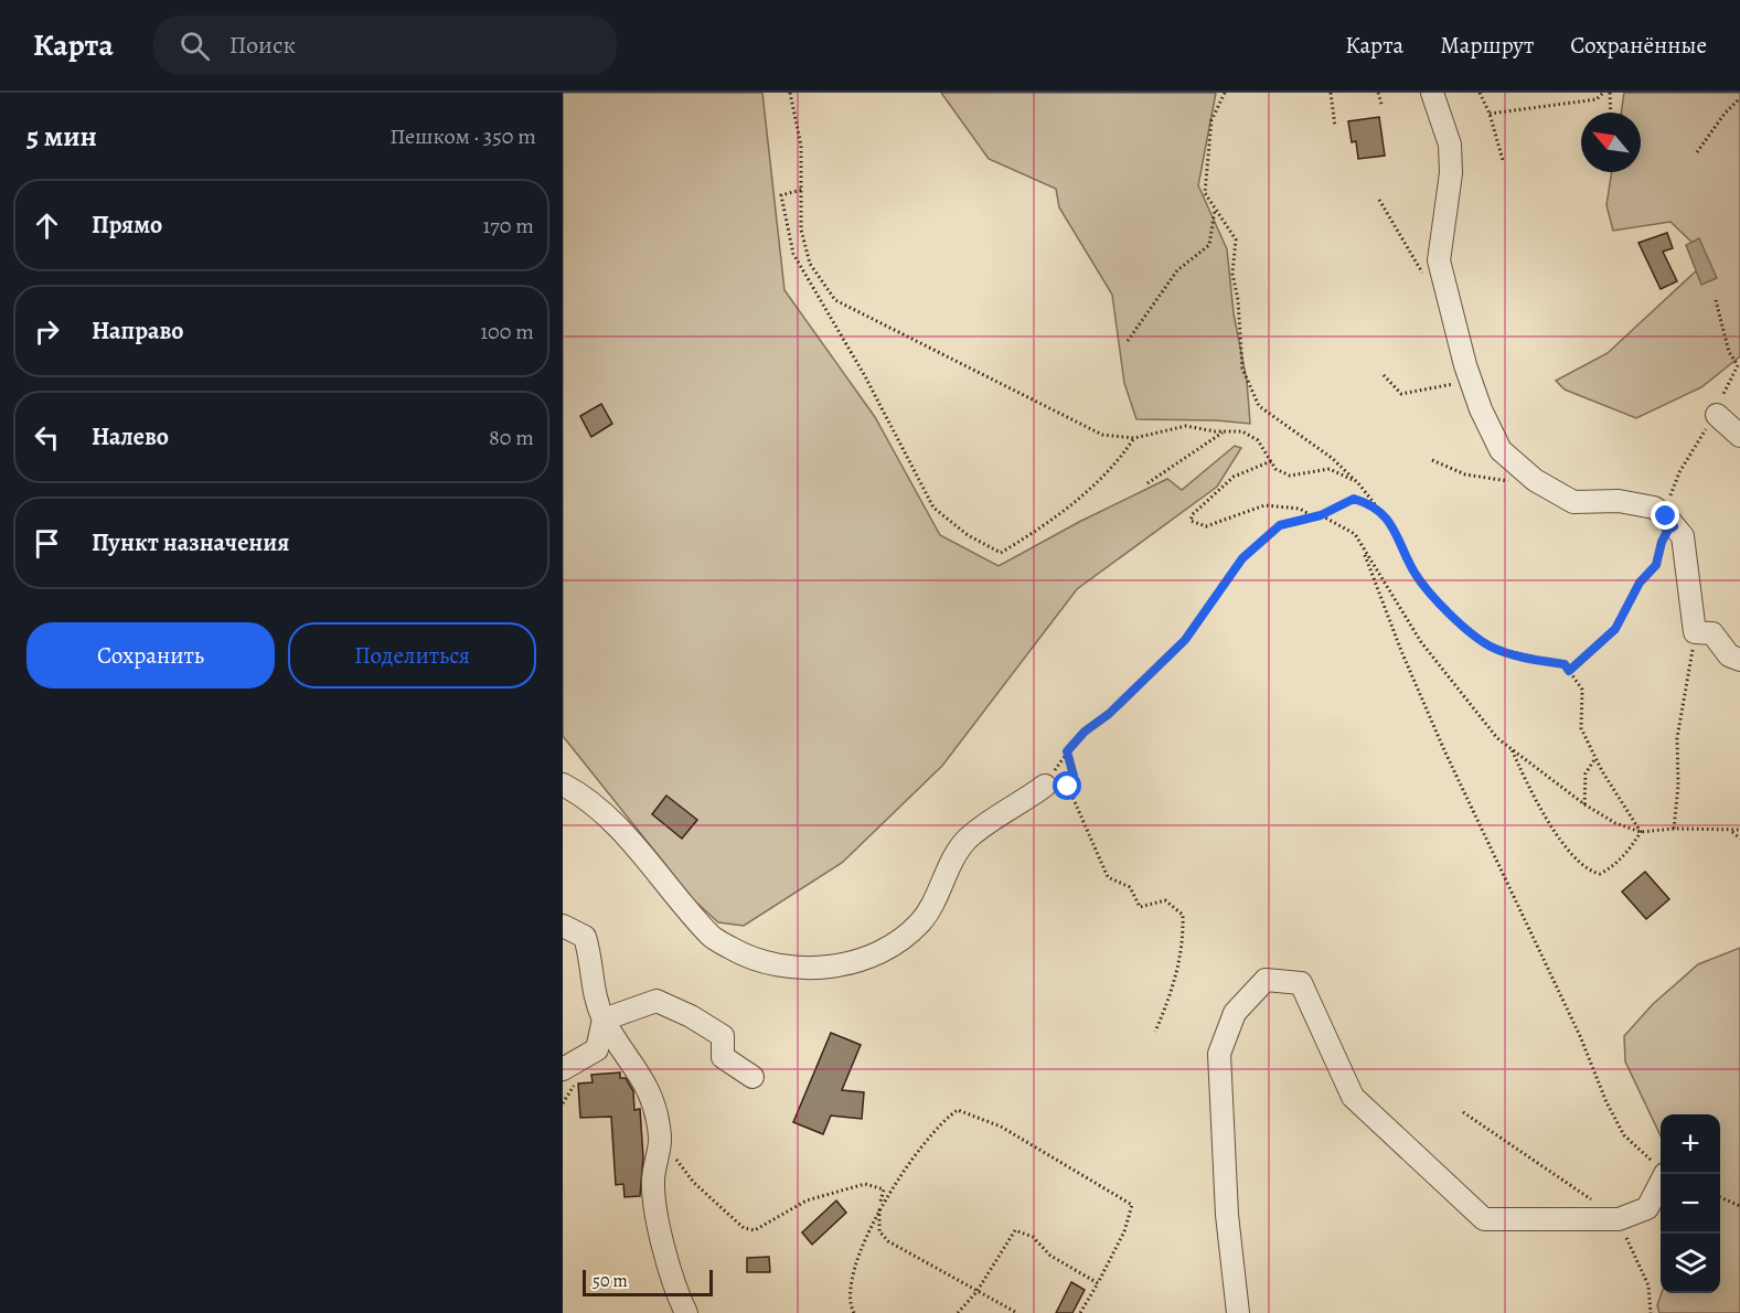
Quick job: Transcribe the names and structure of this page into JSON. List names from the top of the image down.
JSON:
{
  "scale_bar": "50 m",
  "north": "top left",
  "page": {
    "header": "Карта",
    "search": "Поиск",
    "nav": ["Карта", "Маршрут", "Сохранённые"],
    "heading": ["5 мин", "Пешком · 350 m"],
    "list": [
      ["Прямо", "170 m"],
      ["Направо", "100 m"],
      ["Налево", "80 m"],
      "Пункт назначения"
    ],
    "buttons": ["Сохранить", "Поделиться"],
    "map_buttons": ["+", "−"],
    "scale": "50 m"
  }
}
